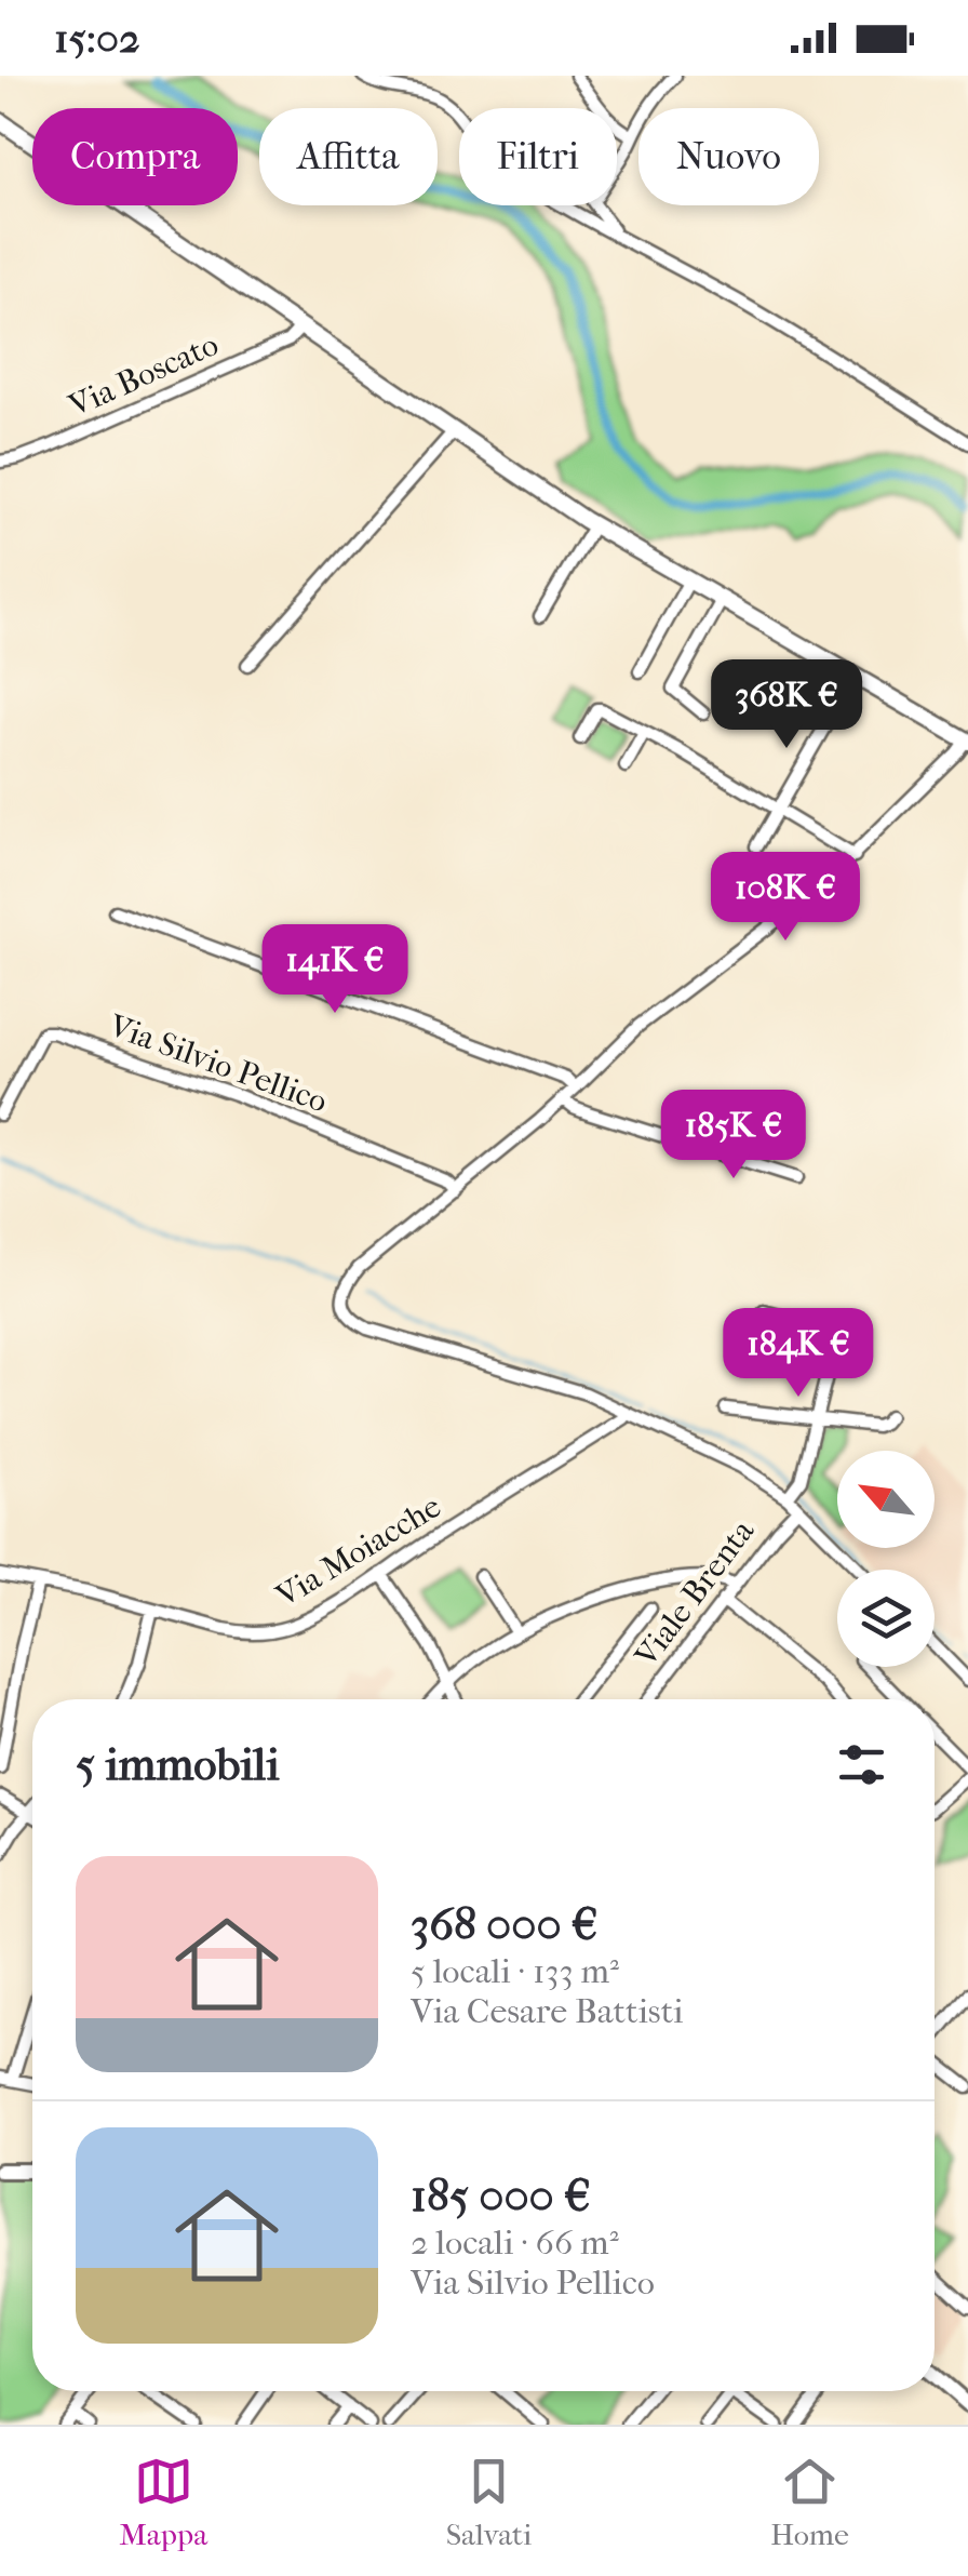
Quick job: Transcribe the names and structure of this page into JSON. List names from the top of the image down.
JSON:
{
  "streets": {
    "street": [
      "Via Boscato",
      "Via Silvio Pellico",
      "Via Moiacche",
      "Viale Brenta"
    ]
  },
  "north": "top left",
  "page": {
    "status": "15:02",
    "chip": [
      "Compra",
      "Affitta",
      "Filtri",
      "Nuovo"
    ],
    "price": [
      "368K €",
      "108K €",
      "141K €",
      "185K €",
      "184K €"
    ],
    "heading": "5 immobili",
    "list": [
      {
        "name": "368 000 €",
        "note": "5 locali · 133 m² · Via Cesare Battisti"
      },
      {
        "name": "185 000 €",
        "note": "2 locali · 66 m² · Via Silvio Pellico"
      }
    ],
    "tabs": ["Mappa", "Salvati", "Home"]
  }
}
